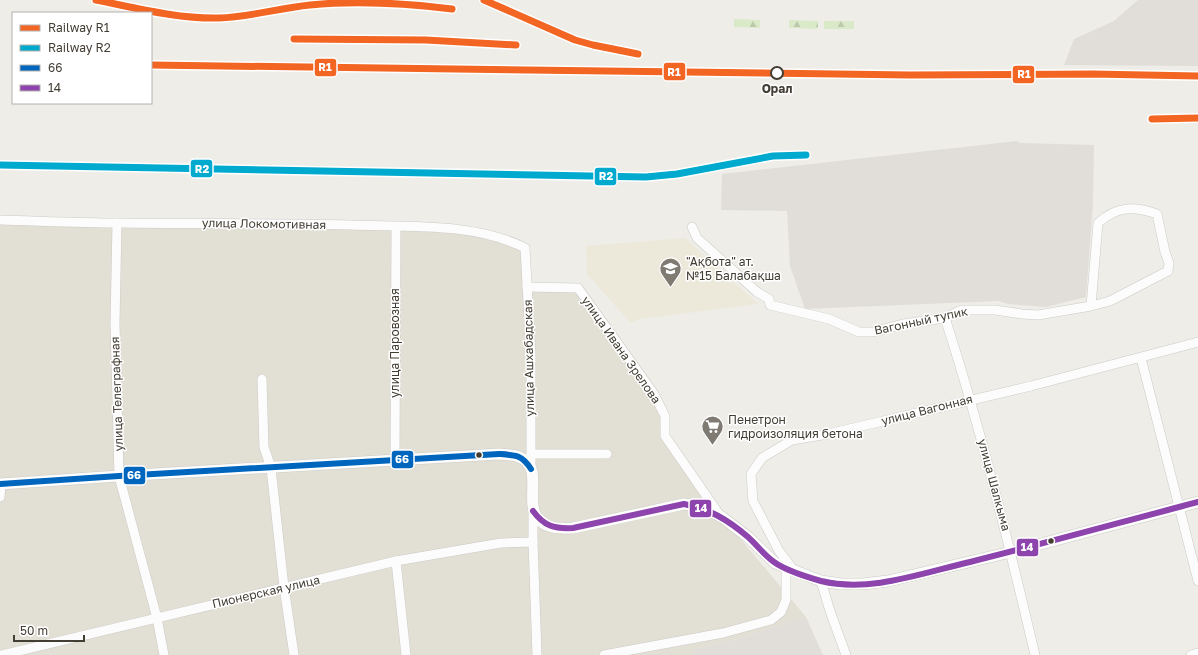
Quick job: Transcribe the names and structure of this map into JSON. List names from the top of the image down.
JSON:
{
  "streets": {
    "street": [
      "улица Локомотивная",
      "Вагонный тупик",
      "улица Паровозная",
      "улица Ивана Зрелова",
      "улица Ашхабадская",
      "улица Телеграфная",
      "улица Вагонная",
      "улица Шалкыма",
      "Пионерская улица"
    ]
  },
  "crossings": [
    ["улица Локомотивная", "улица Паровозная"],
    ["улица Локомотивная", "улица Ашхабадская"],
    ["улица Локомотивная", "улица Телеграфная"],
    ["Вагонный тупик", "улица Шалкыма"],
    ["улица Ивана Зрелова", "улица Ашхабадская"],
    ["улица Ивана Зрелова", "улица Вагонная"],
    ["улица Ивана Зрелова", "улица Шалкыма"],
    ["улица Телеграфная", "Пионерская улица"],
    ["улица Вагонная", "улица Шалкыма"]
  ],
  "places": {
    "other": ["Орал"],
    "school or university": ["\"Ақбота\" ат. №15 Балабақша"],
    "supermarket": ["Пенетрон гидроизоляция бетона"]
  },
  "lines": [
    "rail line R1",
    "rail line R2",
    "transit line 66",
    "transit line 14"
  ],
  "legend": [
    "Railway R1",
    "Railway R2",
    "66",
    "14"
  ],
  "scale_bar": "50 m"
}
